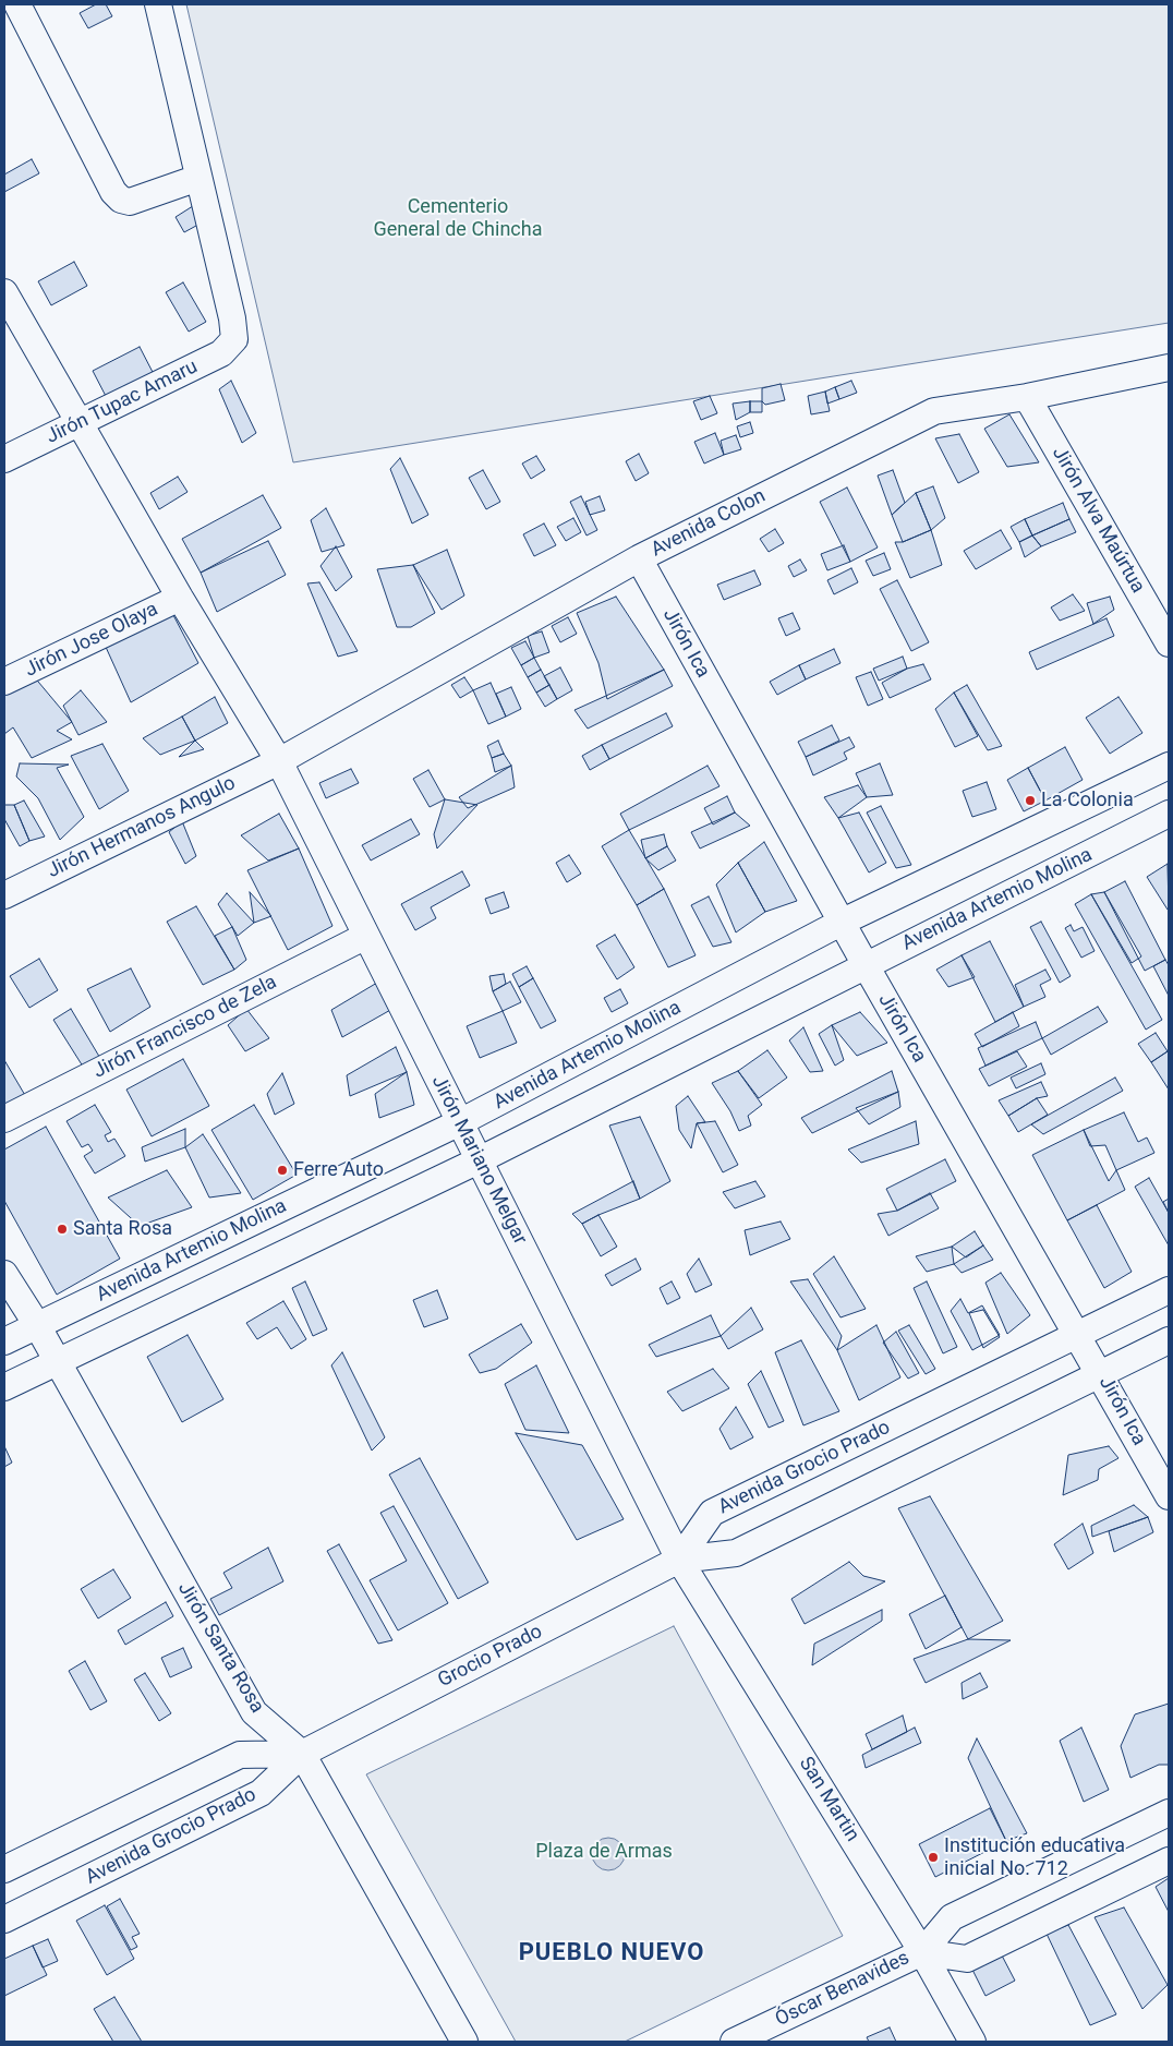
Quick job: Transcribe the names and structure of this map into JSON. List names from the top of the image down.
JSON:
{
  "streets": {
    "street": [
      "Jirón Tupac Amaru",
      "Jirón Alva Maúrtua",
      "Avenida Colon",
      "Jirón Jose Olaya",
      "Jirón Ica",
      "Jirón Hermanos Angulo",
      "Avenida Artemio Molina",
      "Jirón Francisco de Zela",
      "Jirón Mariano Melgar",
      "Avenida Grocio Prado",
      "Jirón Santa Rosa",
      "Grocio Prado",
      "San Martin",
      "Óscar Benavides"
    ]
  },
  "crossings": [
    ["Jirón Tupac Amaru", "Jirón Mariano Melgar"],
    ["Jirón Alva Maúrtua", "Avenida Colon"],
    ["Avenida Colon", "Jirón Ica"],
    ["Avenida Colon", "Jirón Hermanos Angulo"],
    ["Avenida Colon", "Jirón Mariano Melgar"],
    ["Jirón Jose Olaya", "Jirón Mariano Melgar"],
    ["Jirón Ica", "Avenida Artemio Molina"],
    ["Jirón Ica", "Avenida Grocio Prado"],
    ["Jirón Hermanos Angulo", "Jirón Mariano Melgar"],
    ["Avenida Artemio Molina", "Jirón Mariano Melgar"],
    ["Avenida Artemio Molina", "Jirón Santa Rosa"],
    ["Jirón Francisco de Zela", "Jirón Mariano Melgar"],
    ["Jirón Mariano Melgar", "Avenida Grocio Prado"],
    ["Jirón Mariano Melgar", "Grocio Prado"],
    ["Jirón Mariano Melgar", "San Martin"],
    ["Avenida Grocio Prado", "Jirón Santa Rosa"],
    ["Avenida Grocio Prado", "Grocio Prado"],
    ["Avenida Grocio Prado", "San Martin"],
    ["Jirón Santa Rosa", "Grocio Prado"],
    ["Grocio Prado", "San Martin"],
    ["San Martin", "Óscar Benavides"]
  ],
  "districts": ["PUEBLO NUEVO"],
  "parks": ["Cementerio General de Chincha", "Plaza de Armas"],
  "places": [
    "La Colonia",
    "Ferre Auto",
    "Santa Rosa",
    "Institución educativa inicial No. 712"
  ]
}
